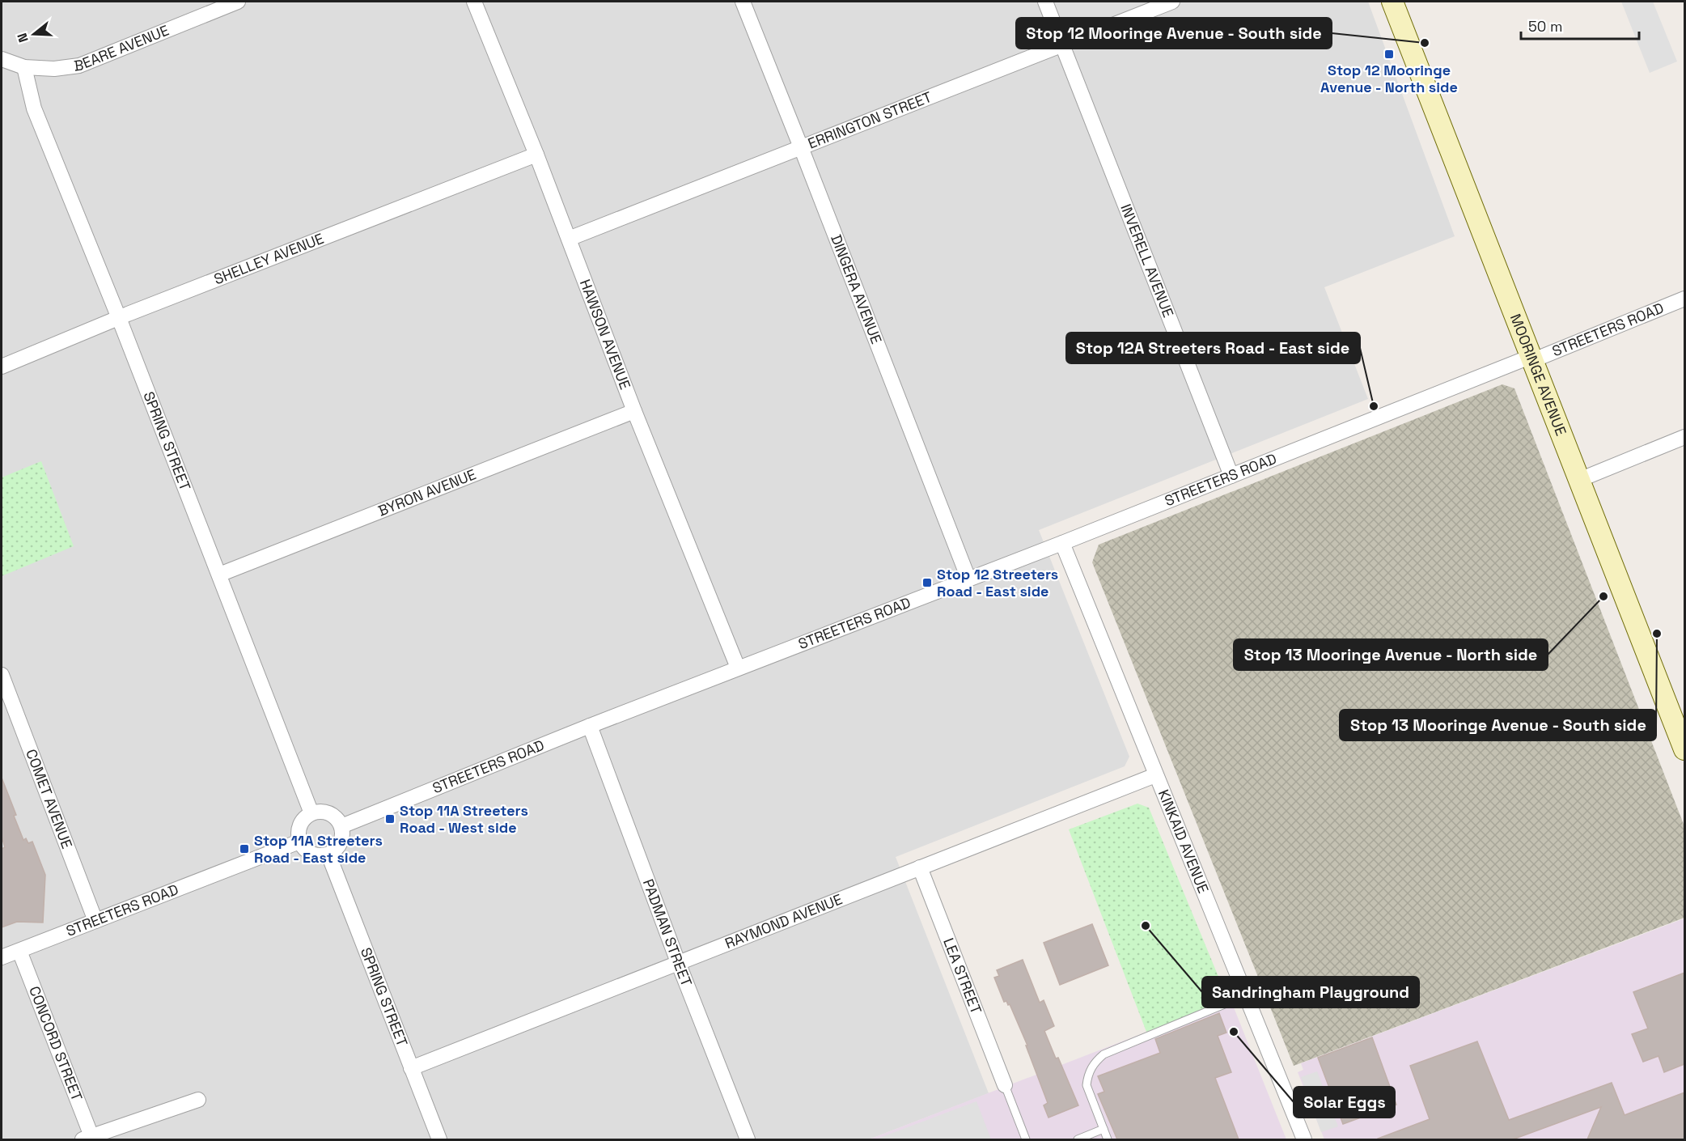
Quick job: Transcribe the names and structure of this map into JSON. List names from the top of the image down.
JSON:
{
  "streets": {
    "street": [
      "BEARE AVENUE",
      "ERRINGTON STREET",
      "SHELLEY AVENUE",
      "INVERELL AVENUE",
      "DINGERA AVENUE",
      "STREETERS ROAD",
      "HAWSON AVENUE",
      "MOORINGE AVENUE",
      "SPRING STREET",
      "BYRON AVENUE",
      "COMET AVENUE",
      "KINKAID AVENUE",
      "RAYMOND AVENUE",
      "PADMAN STREET",
      "LEA STREET",
      "CONCORD STREET"
    ]
  },
  "crossings": [
    ["BEARE AVENUE", "SPRING STREET"],
    ["ERRINGTON STREET", "INVERELL AVENUE"],
    ["ERRINGTON STREET", "DINGERA AVENUE"],
    ["ERRINGTON STREET", "HAWSON AVENUE"],
    ["SHELLEY AVENUE", "HAWSON AVENUE"],
    ["SHELLEY AVENUE", "SPRING STREET"],
    ["INVERELL AVENUE", "STREETERS ROAD"],
    ["DINGERA AVENUE", "STREETERS ROAD"],
    ["STREETERS ROAD", "HAWSON AVENUE"],
    ["STREETERS ROAD", "MOORINGE AVENUE"],
    ["STREETERS ROAD", "SPRING STREET"],
    ["STREETERS ROAD", "COMET AVENUE"],
    ["STREETERS ROAD", "KINKAID AVENUE"],
    ["STREETERS ROAD", "PADMAN STREET"],
    ["STREETERS ROAD", "CONCORD STREET"],
    ["HAWSON AVENUE", "BYRON AVENUE"],
    ["SPRING STREET", "BYRON AVENUE"],
    ["SPRING STREET", "RAYMOND AVENUE"],
    ["KINKAID AVENUE", "RAYMOND AVENUE"],
    ["RAYMOND AVENUE", "PADMAN STREET"],
    ["RAYMOND AVENUE", "LEA STREET"]
  ],
  "places": {
    "other": [
      "Stop 12 Mooringe Avenue - South side",
      "Stop 12A Streeters Road - East side",
      "Stop 13 Mooringe Avenue - North side",
      "Stop 13 Mooringe Avenue - South side",
      "Sandringham Playground",
      "Solar Eggs"
    ],
    "transit": [
      "Stop 12 Mooringe Avenue - North side",
      "Stop 12 Streeters Road - East side",
      "Stop 11A Streeters Road - West side",
      "Stop 11A Streeters Road - East side"
    ]
  },
  "scale_bar": "50 m",
  "north": "left"
}
